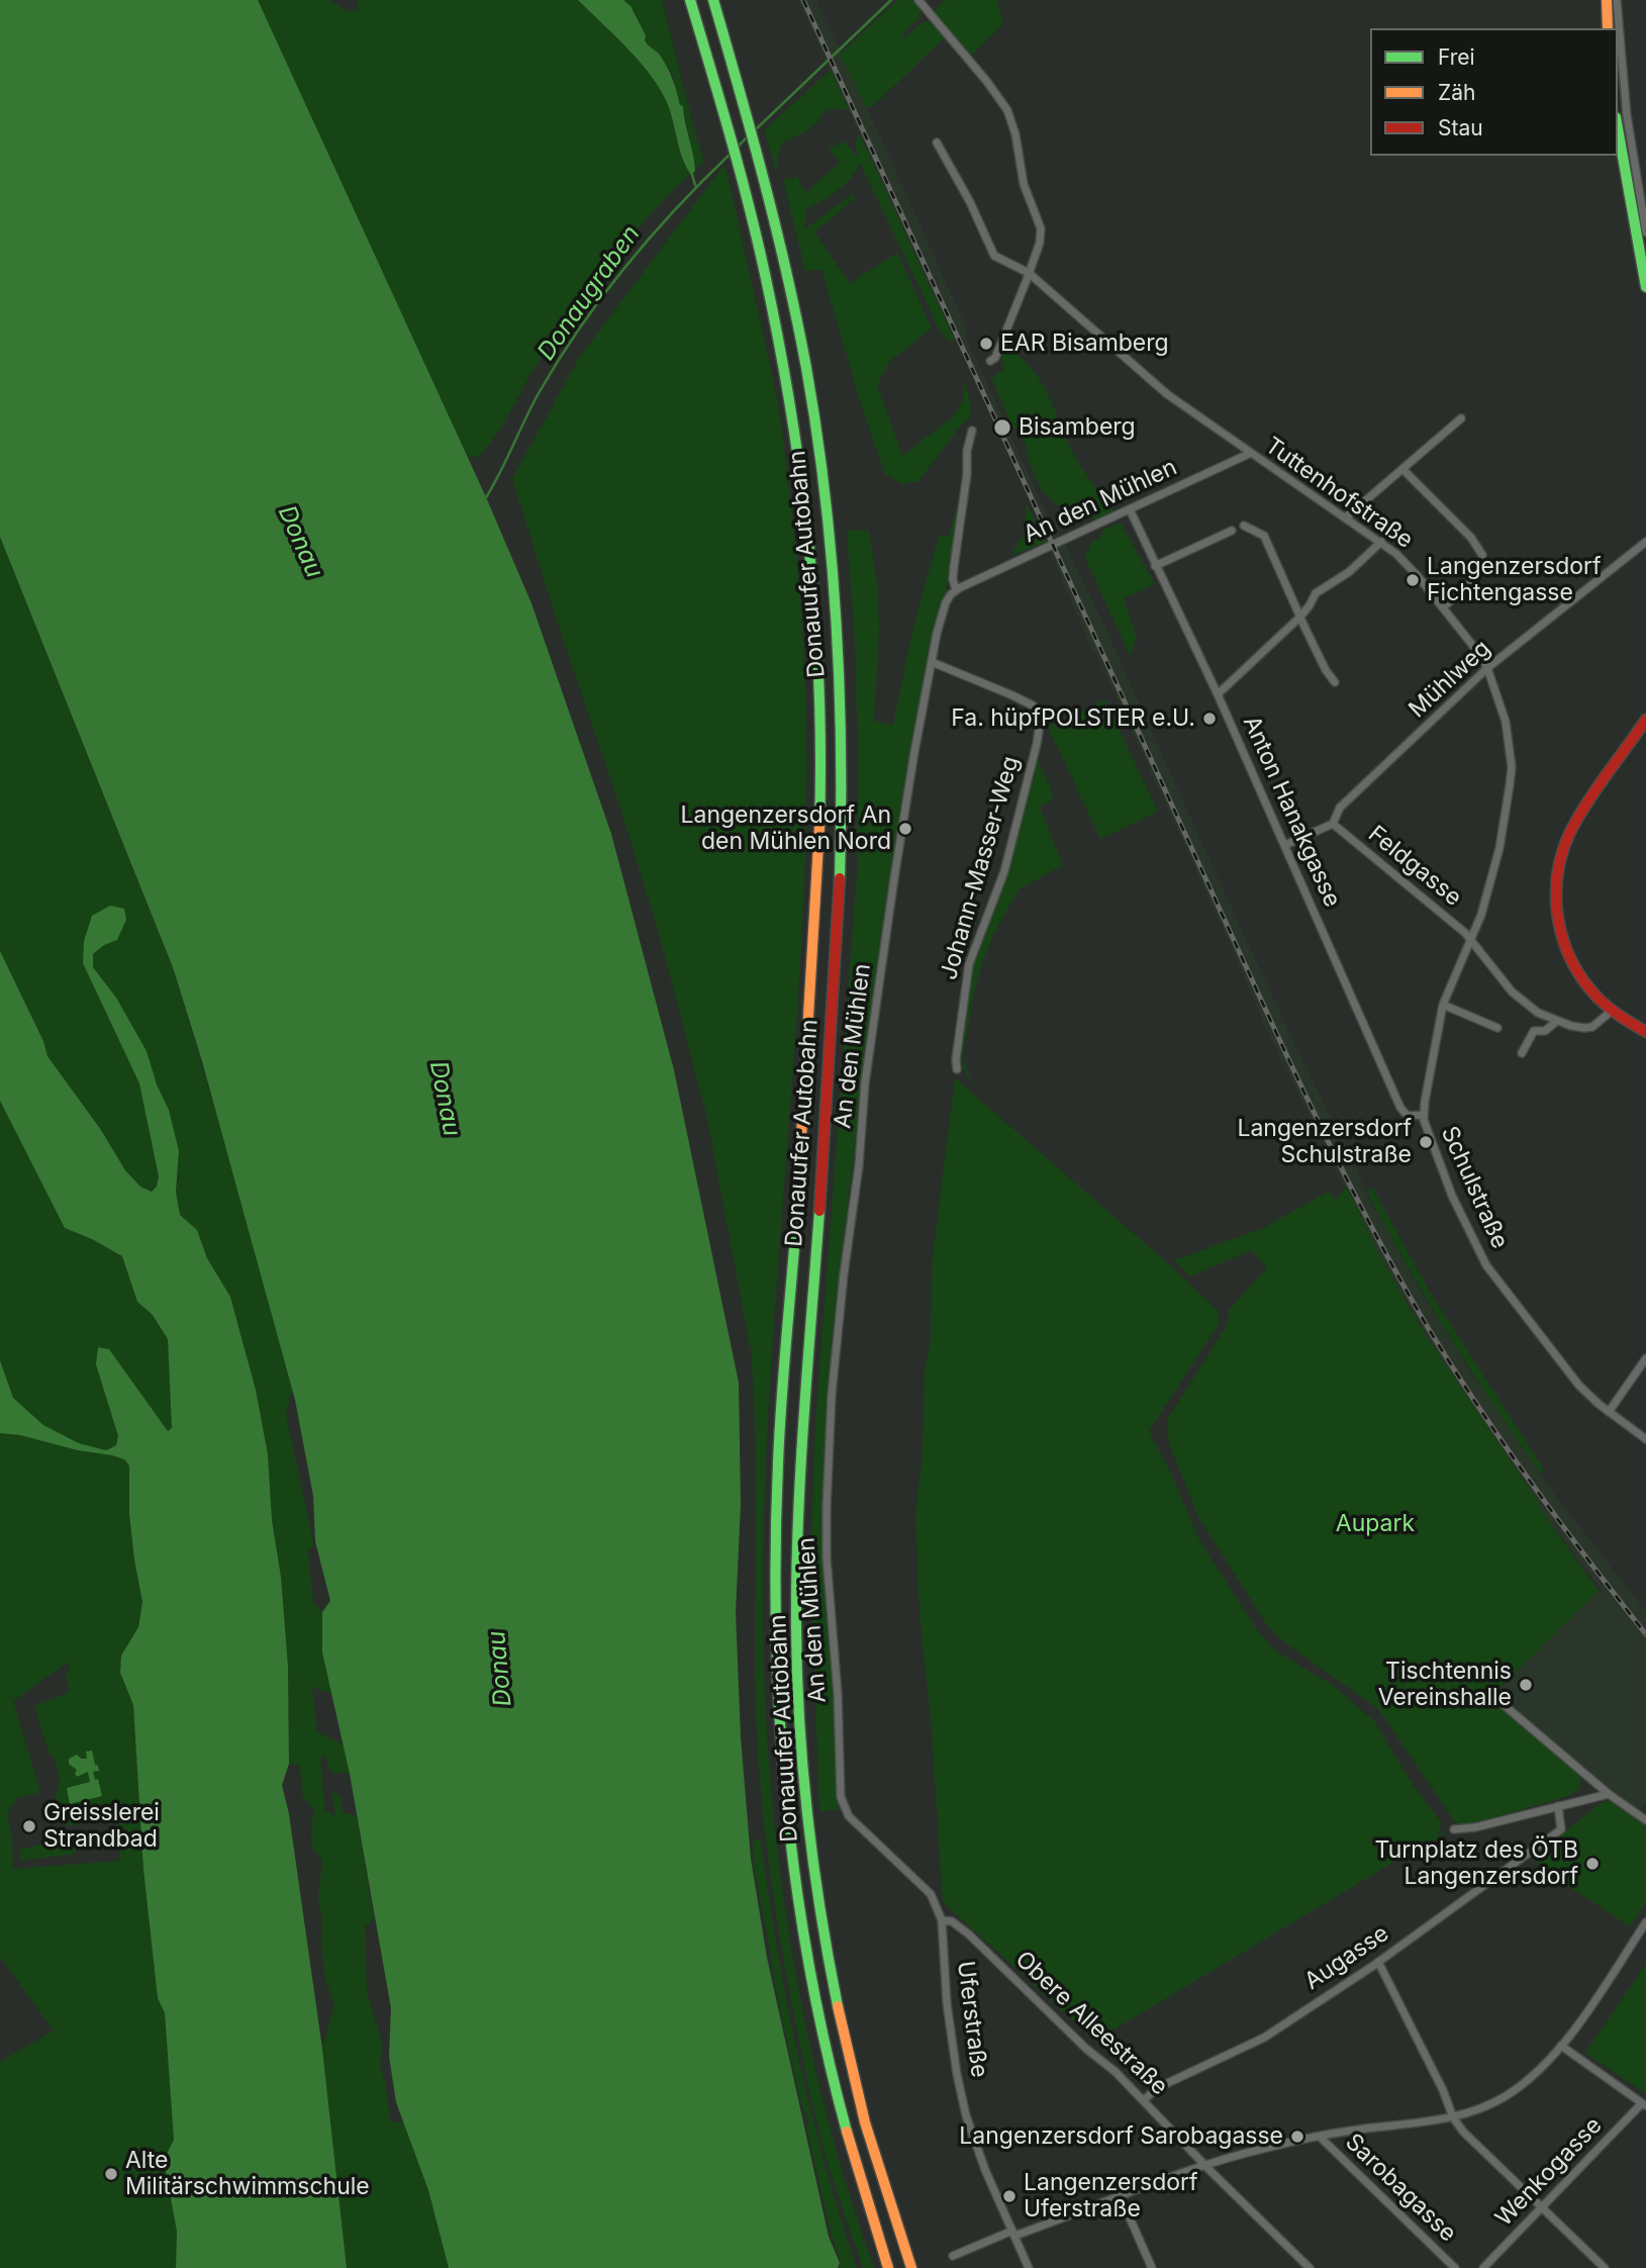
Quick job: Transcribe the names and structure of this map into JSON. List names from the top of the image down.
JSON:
{
  "streets": {
    "main road": ["Donauufer Autobahn"],
    "street": [
      "Tuttenhofstraße",
      "An den Mühlen",
      "Mühlweg",
      "Anton Hanakgasse",
      "Feldgasse",
      "Johann-Masser-Weg",
      "Schulstraße",
      "Augasse",
      "Uferstraße",
      "Obere Alleestraße",
      "Wenkogasse",
      "Sarobagasse"
    ]
  },
  "crossings": [
    ["Tuttenhofstraße", "An den Mühlen"],
    ["Tuttenhofstraße", "Mühlweg"],
    ["Tuttenhofstraße", "Feldgasse"],
    ["Tuttenhofstraße", "Schulstraße"],
    ["An den Mühlen", "Anton Hanakgasse"],
    ["An den Mühlen", "Johann-Masser-Weg"],
    ["An den Mühlen", "Uferstraße"],
    ["Mühlweg", "Feldgasse"],
    ["Anton Hanakgasse", "Schulstraße"],
    ["Feldgasse", "Schulstraße"],
    ["Augasse", "Obere Alleestraße"],
    ["Uferstraße", "Obere Alleestraße"]
  ],
  "water": ["Donaugraben", "Donau"],
  "parks": ["Aupark"],
  "places": [
    "EAR Bisamberg",
    "Bisamberg",
    "Langenzersdorf Fichtengasse",
    "Fa. hüpfPOLSTER e.U.",
    "Langenzersdorf An den Mühlen Nord",
    "Langenzersdorf Schulstraße",
    "Tischtennis Vereinshalle",
    "Greisslerei Strandbad",
    "Turnplatz des ÖTB Langenzersdorf",
    "Langenzersdorf Sarobagasse",
    "Alte Militärschwimmschule",
    "Langenzersdorf Uferstraße"
  ],
  "legend": ["Frei", "Zäh", "Stau"]
}
